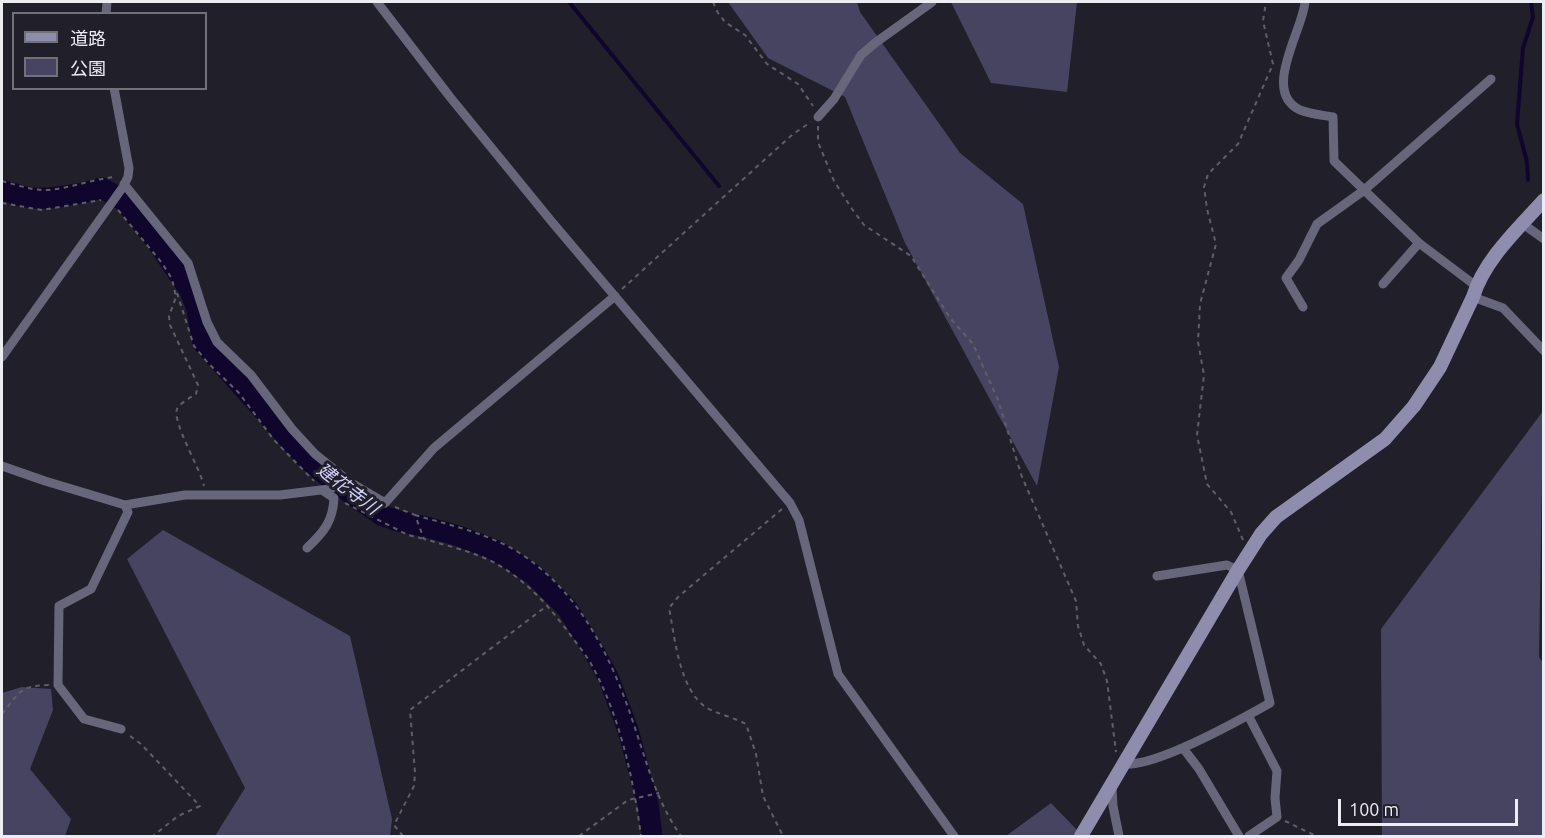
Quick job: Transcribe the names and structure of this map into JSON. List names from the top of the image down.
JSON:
{
  "water": ["建花寺川"],
  "legend": ["道路", "公園"],
  "scale_bar": "100 m"
}
